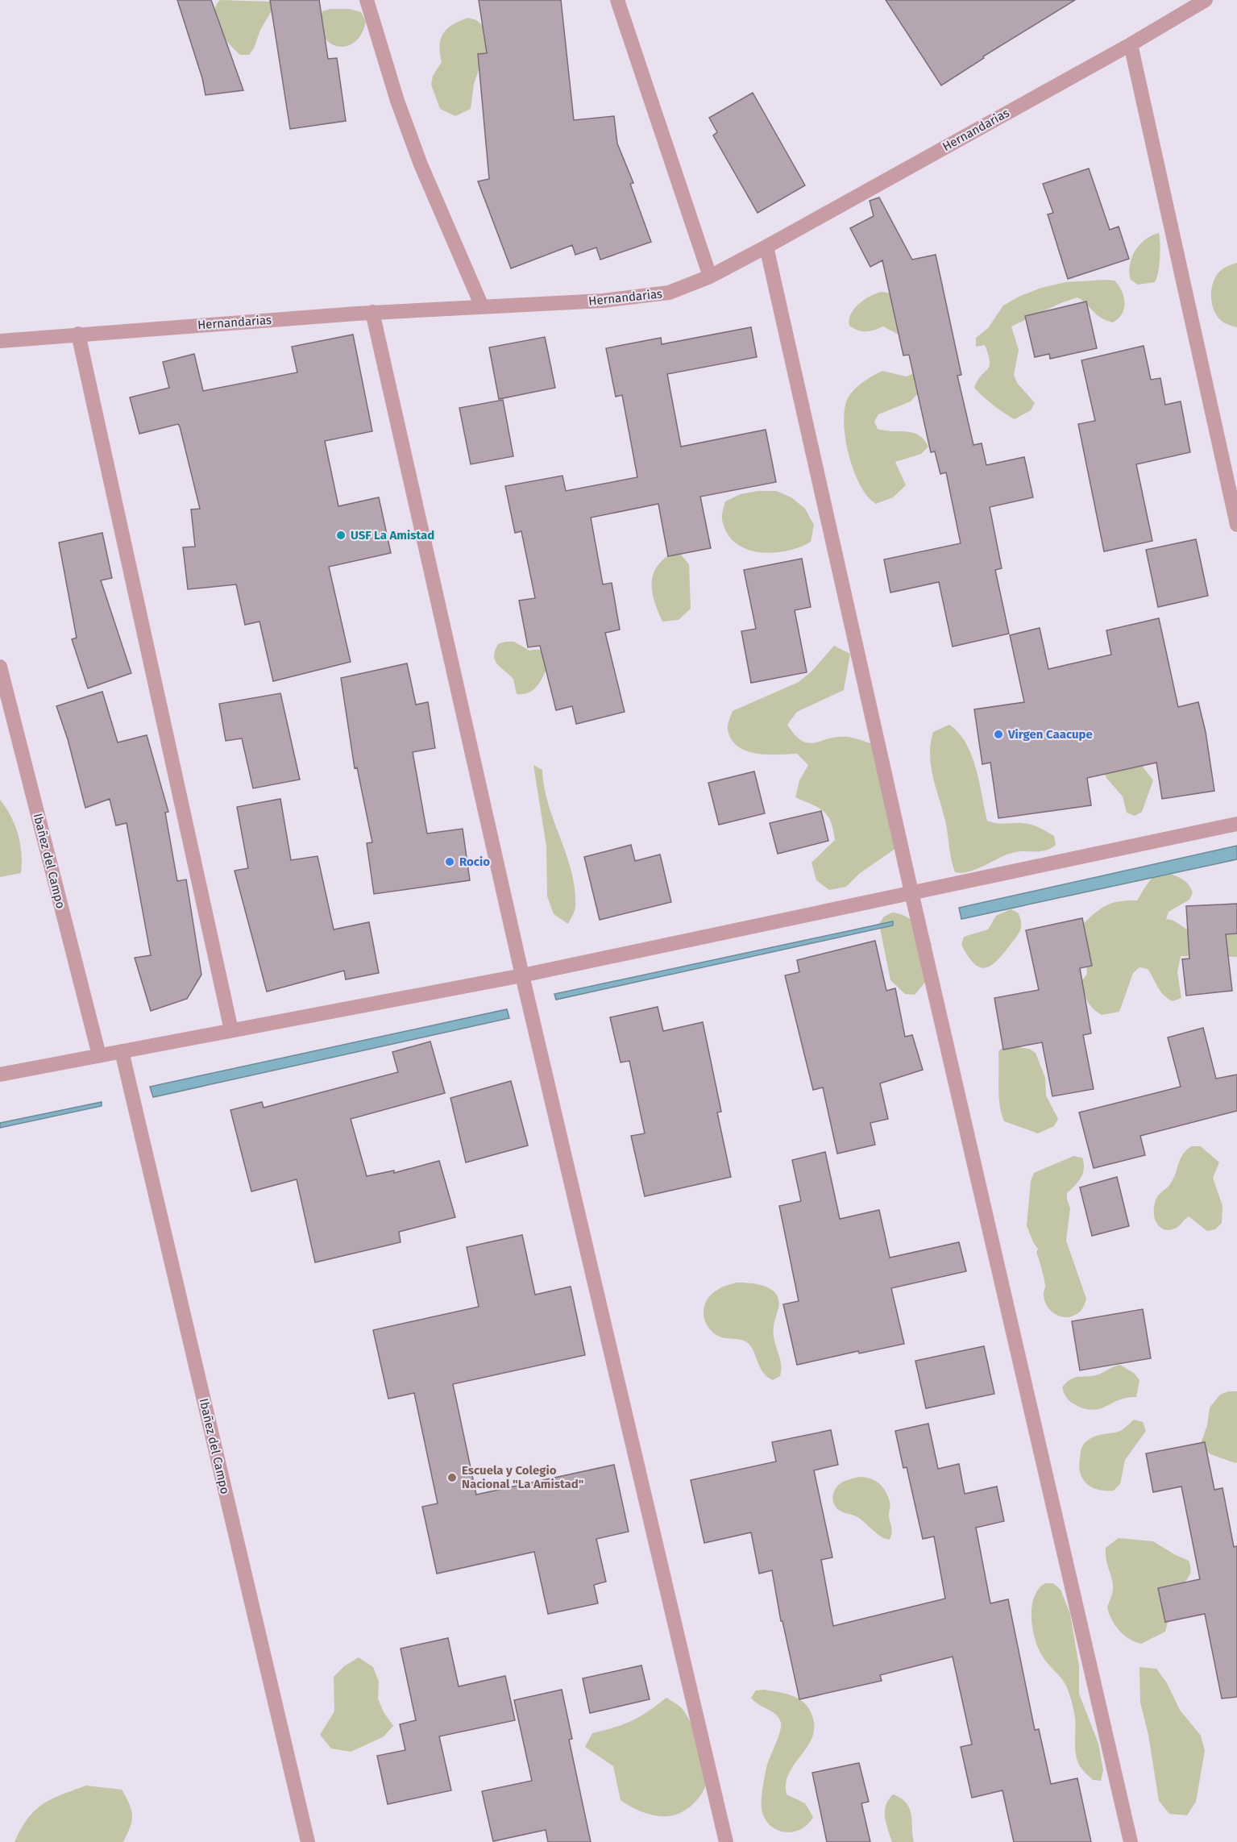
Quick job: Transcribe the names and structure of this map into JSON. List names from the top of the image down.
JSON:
{
  "streets": {
    "street": ["Hernandarias", "Ibañez del Campo"]
  },
  "places": [
    "USF La Amistad",
    "Virgen Caacupe",
    "Rocio",
    "Escuela y Colegio Nacional \"La Amistad\""
  ]
}
